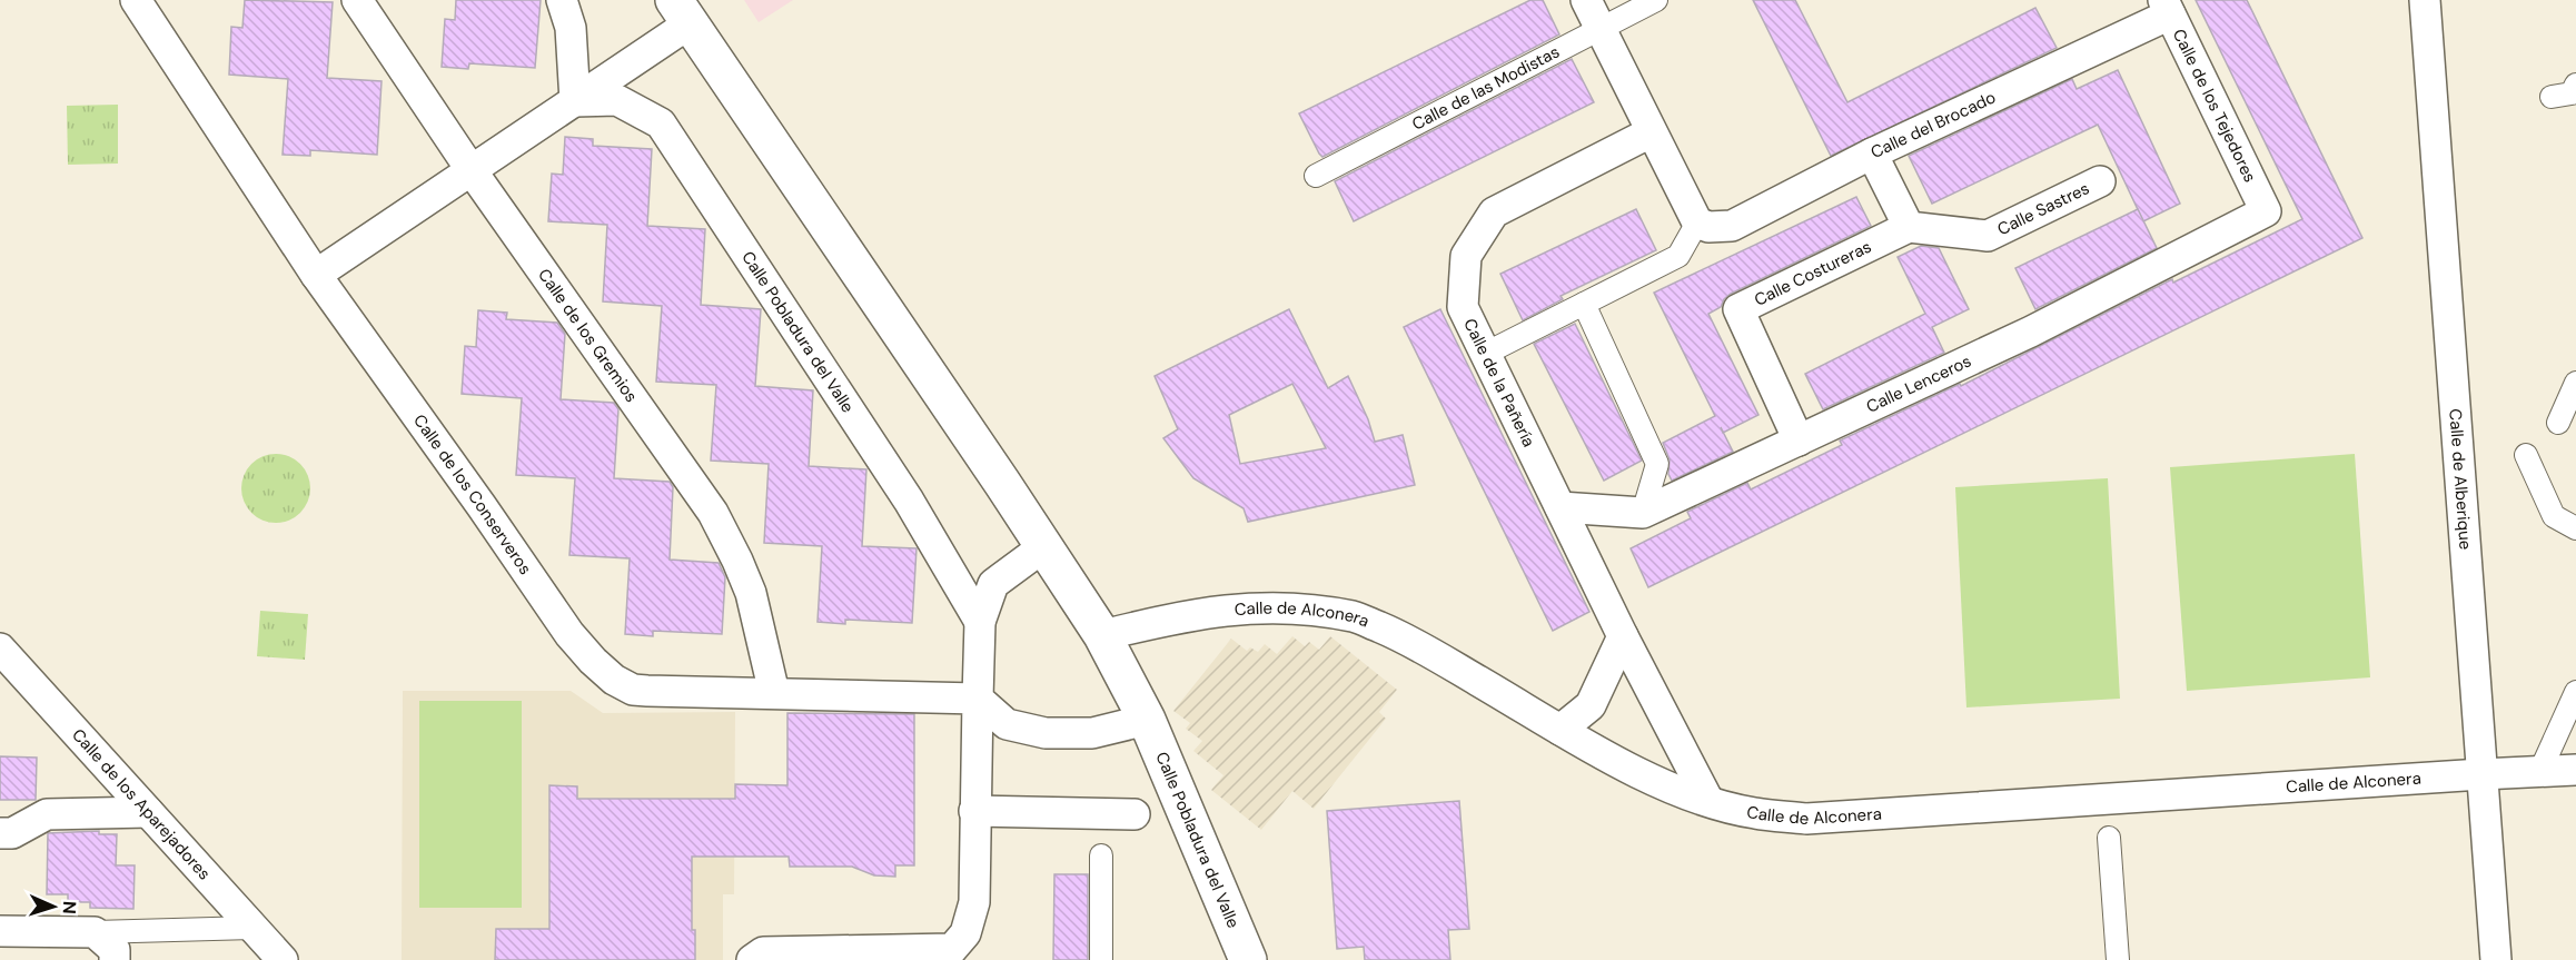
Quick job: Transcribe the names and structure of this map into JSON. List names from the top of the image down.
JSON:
{
  "streets": {
    "street": [
      "Calle de las Modistas",
      "Calle de los Tejedores",
      "Calle del Brocado",
      "Calle Sastres",
      "Calle Costureras",
      "Calle Pobladura del Valle",
      "Calle de los Gremios",
      "Calle de la Pañería",
      "Calle Lenceros",
      "Calle de Alberique",
      "Calle de los Conserveros",
      "Calle de Alconera",
      "Calle de los Aparejadores"
    ]
  },
  "crossings": [
    ["Calle de los Tejedores", "Calle del Brocado"],
    ["Calle de los Tejedores", "Calle Lenceros"],
    ["Calle Sastres", "Calle Costureras"],
    ["Calle Costureras", "Calle Lenceros"],
    ["Calle Pobladura del Valle", "Calle de los Gremios"],
    ["Calle Pobladura del Valle", "Calle de los Conserveros"],
    ["Calle Pobladura del Valle", "Calle de Alconera"],
    ["Calle de los Gremios", "Calle de los Conserveros"],
    ["Calle de la Pañería", "Calle Lenceros"],
    ["Calle de la Pañería", "Calle de Alconera"],
    ["Calle de Alberique", "Calle de Alconera"]
  ],
  "north": "right"
}
